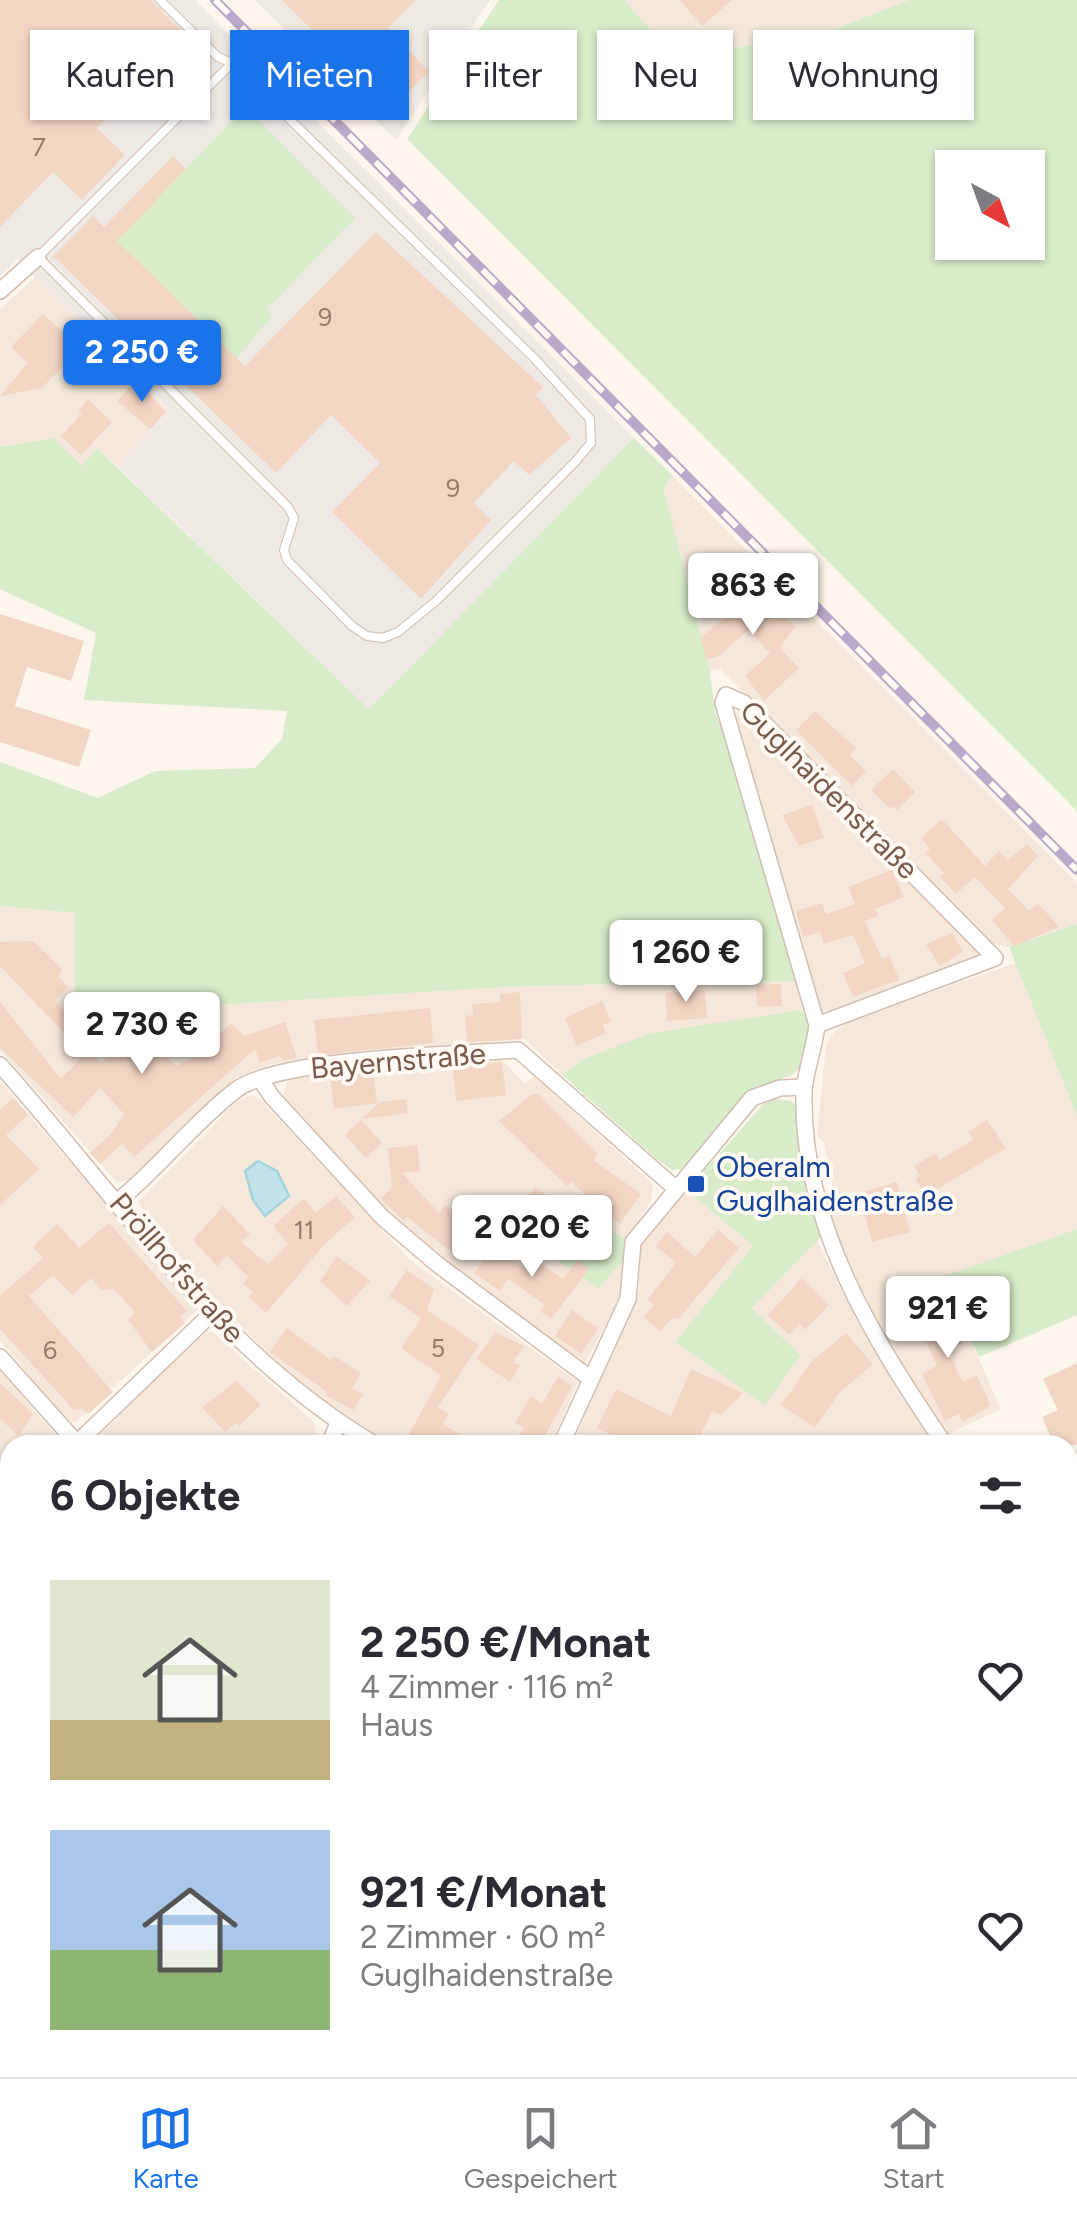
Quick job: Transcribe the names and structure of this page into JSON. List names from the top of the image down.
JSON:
{
  "streets": {
    "street": ["Guglhaidenstraße", "Bayernstraße", "Pröllhofstraße"]
  },
  "crossings": [
    ["Bayernstraße", "Pröllhofstraße"]
  ],
  "places": {
    "transit": ["Oberalm Guglhaidenstraße"]
  },
  "house_numbers": [
    "7",
    "9",
    "9",
    "11",
    "5",
    "6"
  ],
  "north": "bottom right",
  "page": {
    "chip": [
      "Kaufen",
      "Mieten",
      "Filter",
      "Neu",
      "Wohnung"
    ],
    "price": [
      "2 250 €",
      "863 €",
      "1 260 €",
      "2 730 €",
      "2 020 €",
      "921 €"
    ],
    "heading": "6 Objekte",
    "list": [
      {
        "name": "2 250 €/Monat",
        "note": "4 Zimmer · 116 m² · Haus"
      },
      {
        "name": "921 €/Monat",
        "note": "2 Zimmer · 60 m² · Guglhaidenstraße"
      }
    ],
    "tabs": ["Karte", "Gespeichert", "Start"]
  }
}
